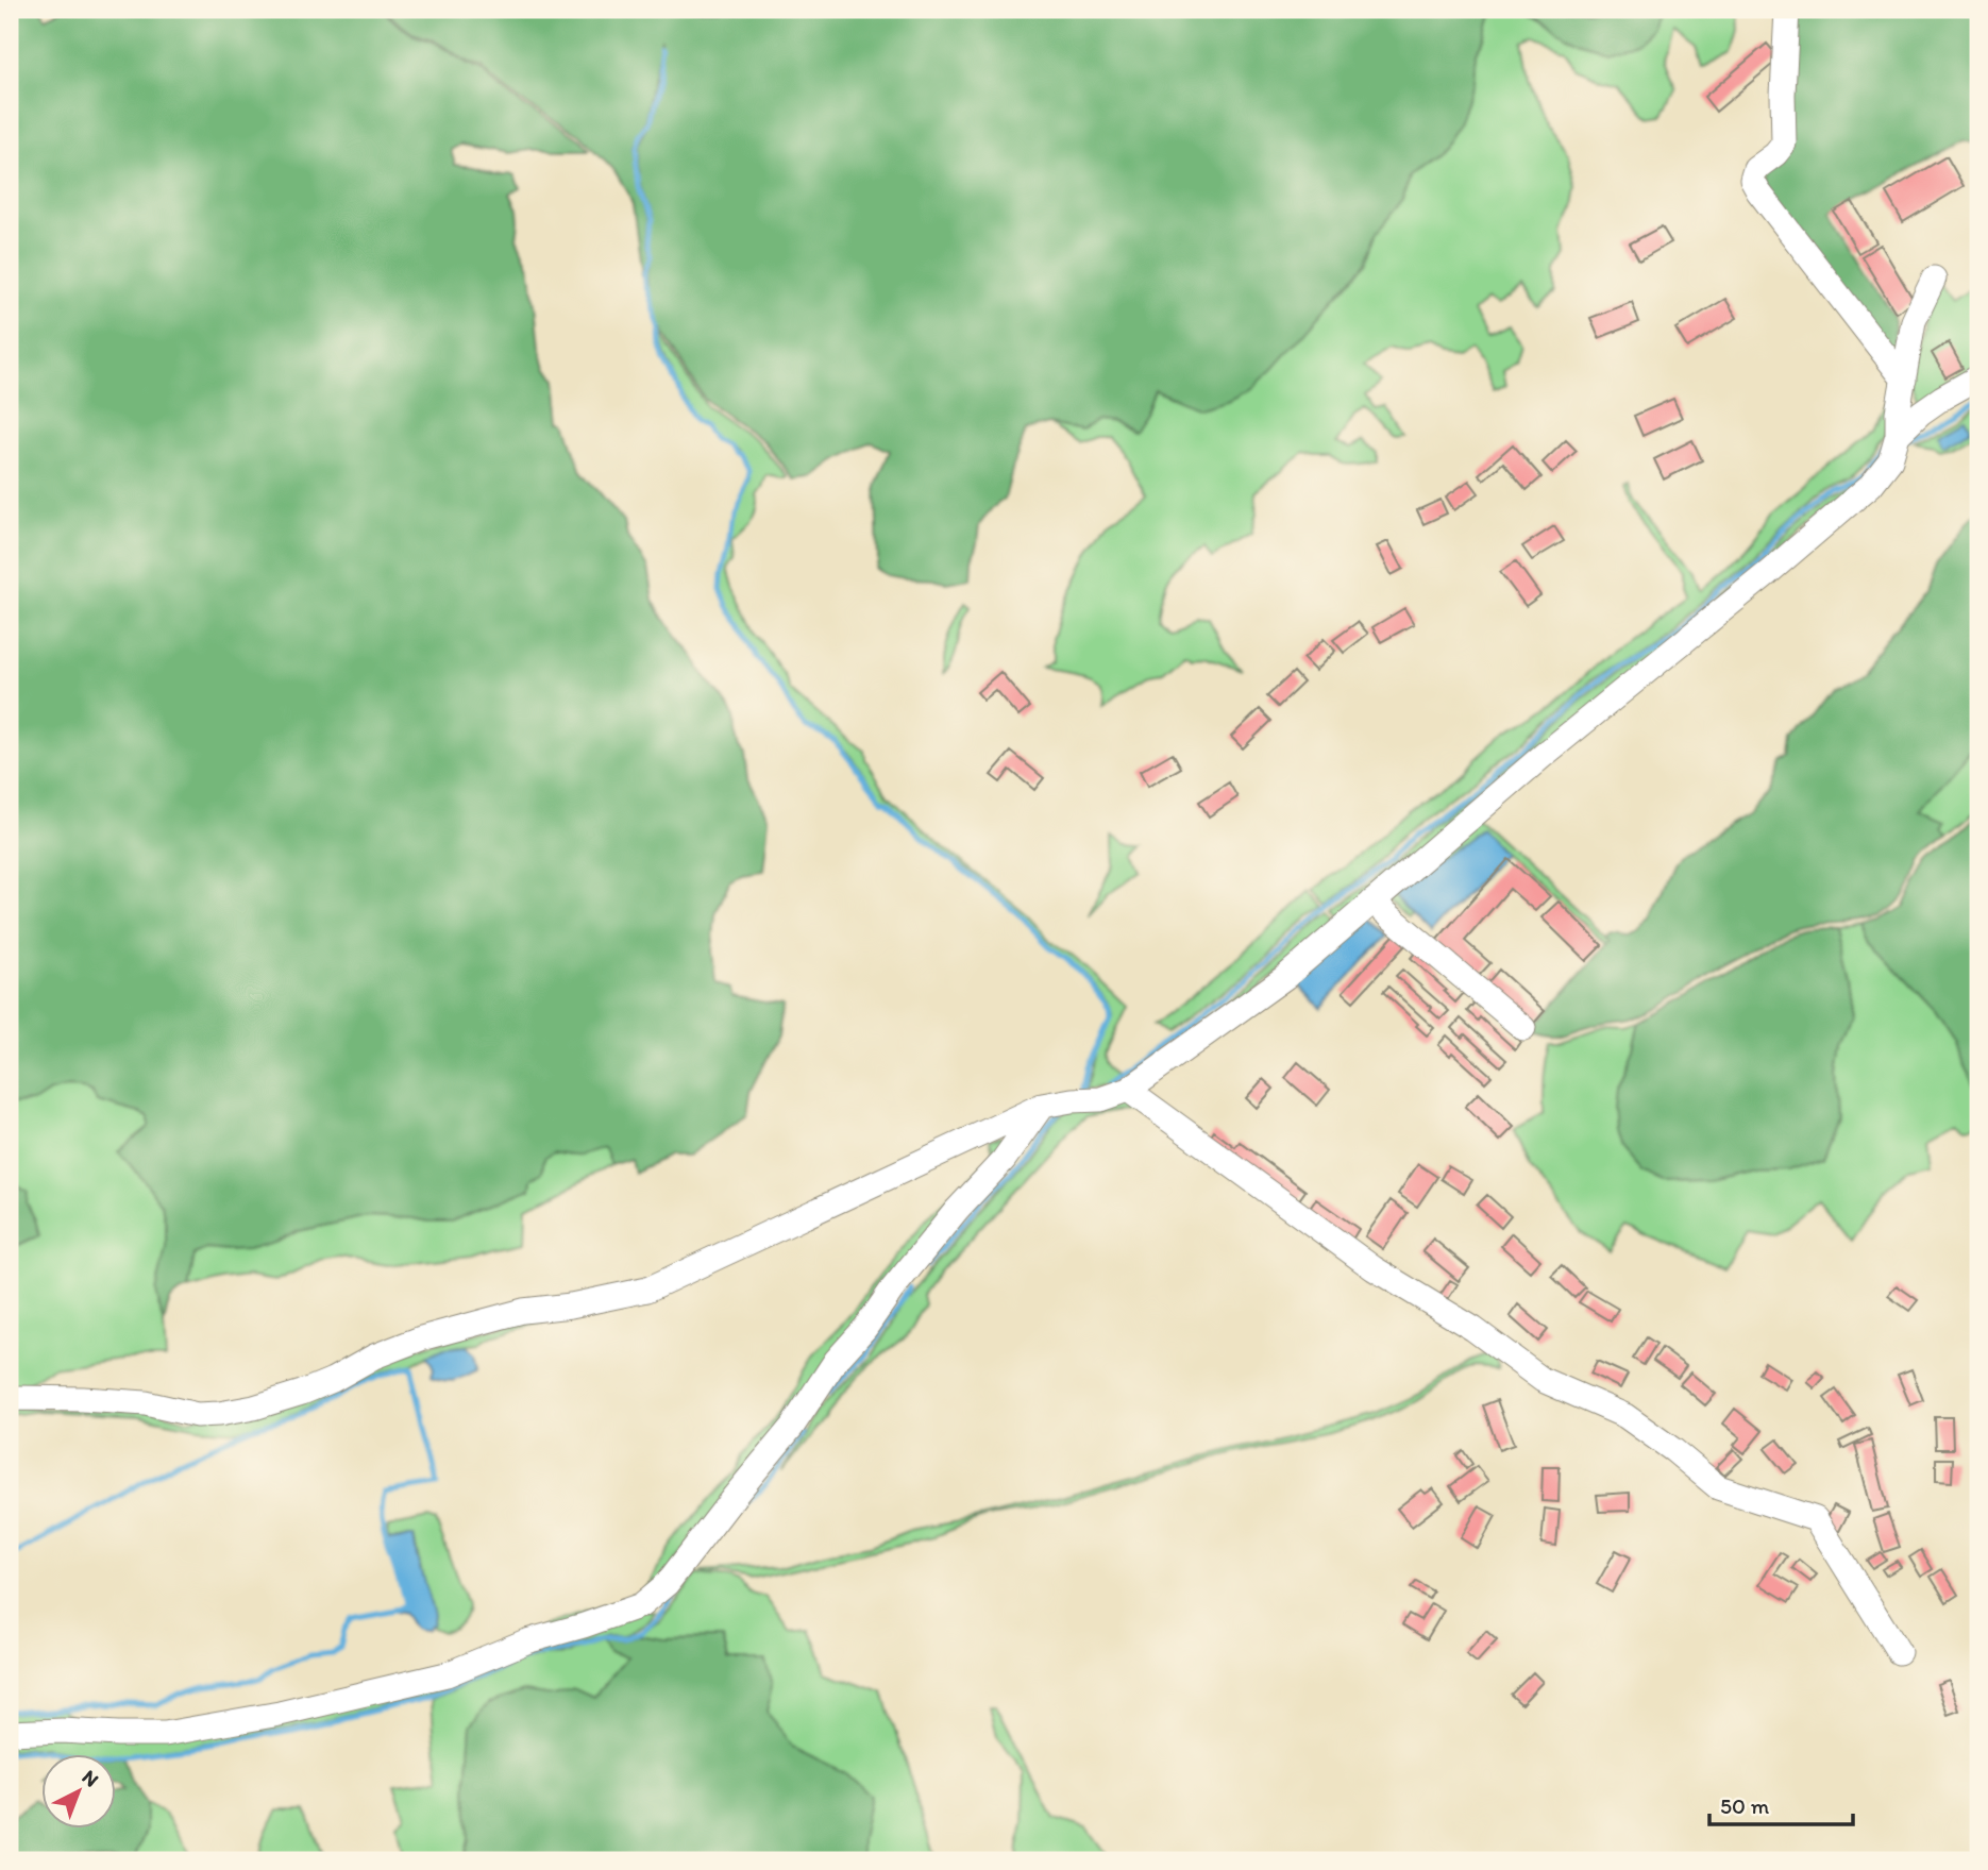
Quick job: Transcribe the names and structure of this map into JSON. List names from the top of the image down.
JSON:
{
  "scale_bar": "50 m",
  "north": "top right"
}
